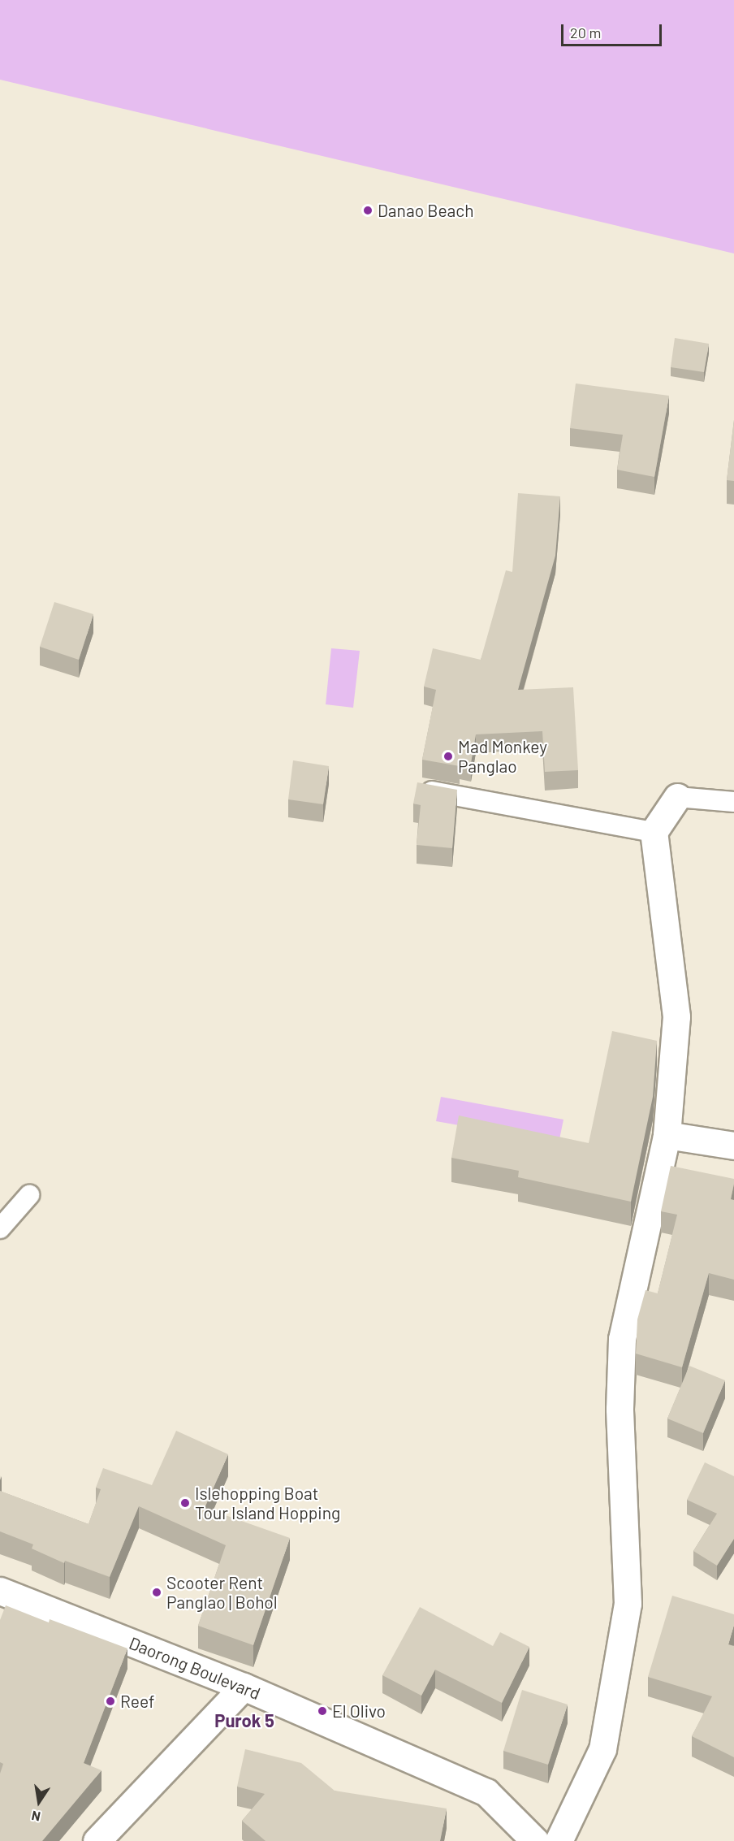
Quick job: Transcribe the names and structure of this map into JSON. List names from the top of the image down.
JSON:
{
  "streets": {
    "street": ["Daorong Boulevard"]
  },
  "districts": ["Purok 5"],
  "places": [
    "Danao Beach",
    "Mad Monkey Panglao",
    "Islehopping Boat Tour Island Hopping",
    "Scooter Rent Panglao | Bohol",
    "Reef",
    "El Olivo"
  ],
  "scale_bar": "20 m",
  "north": "bottom"
}
